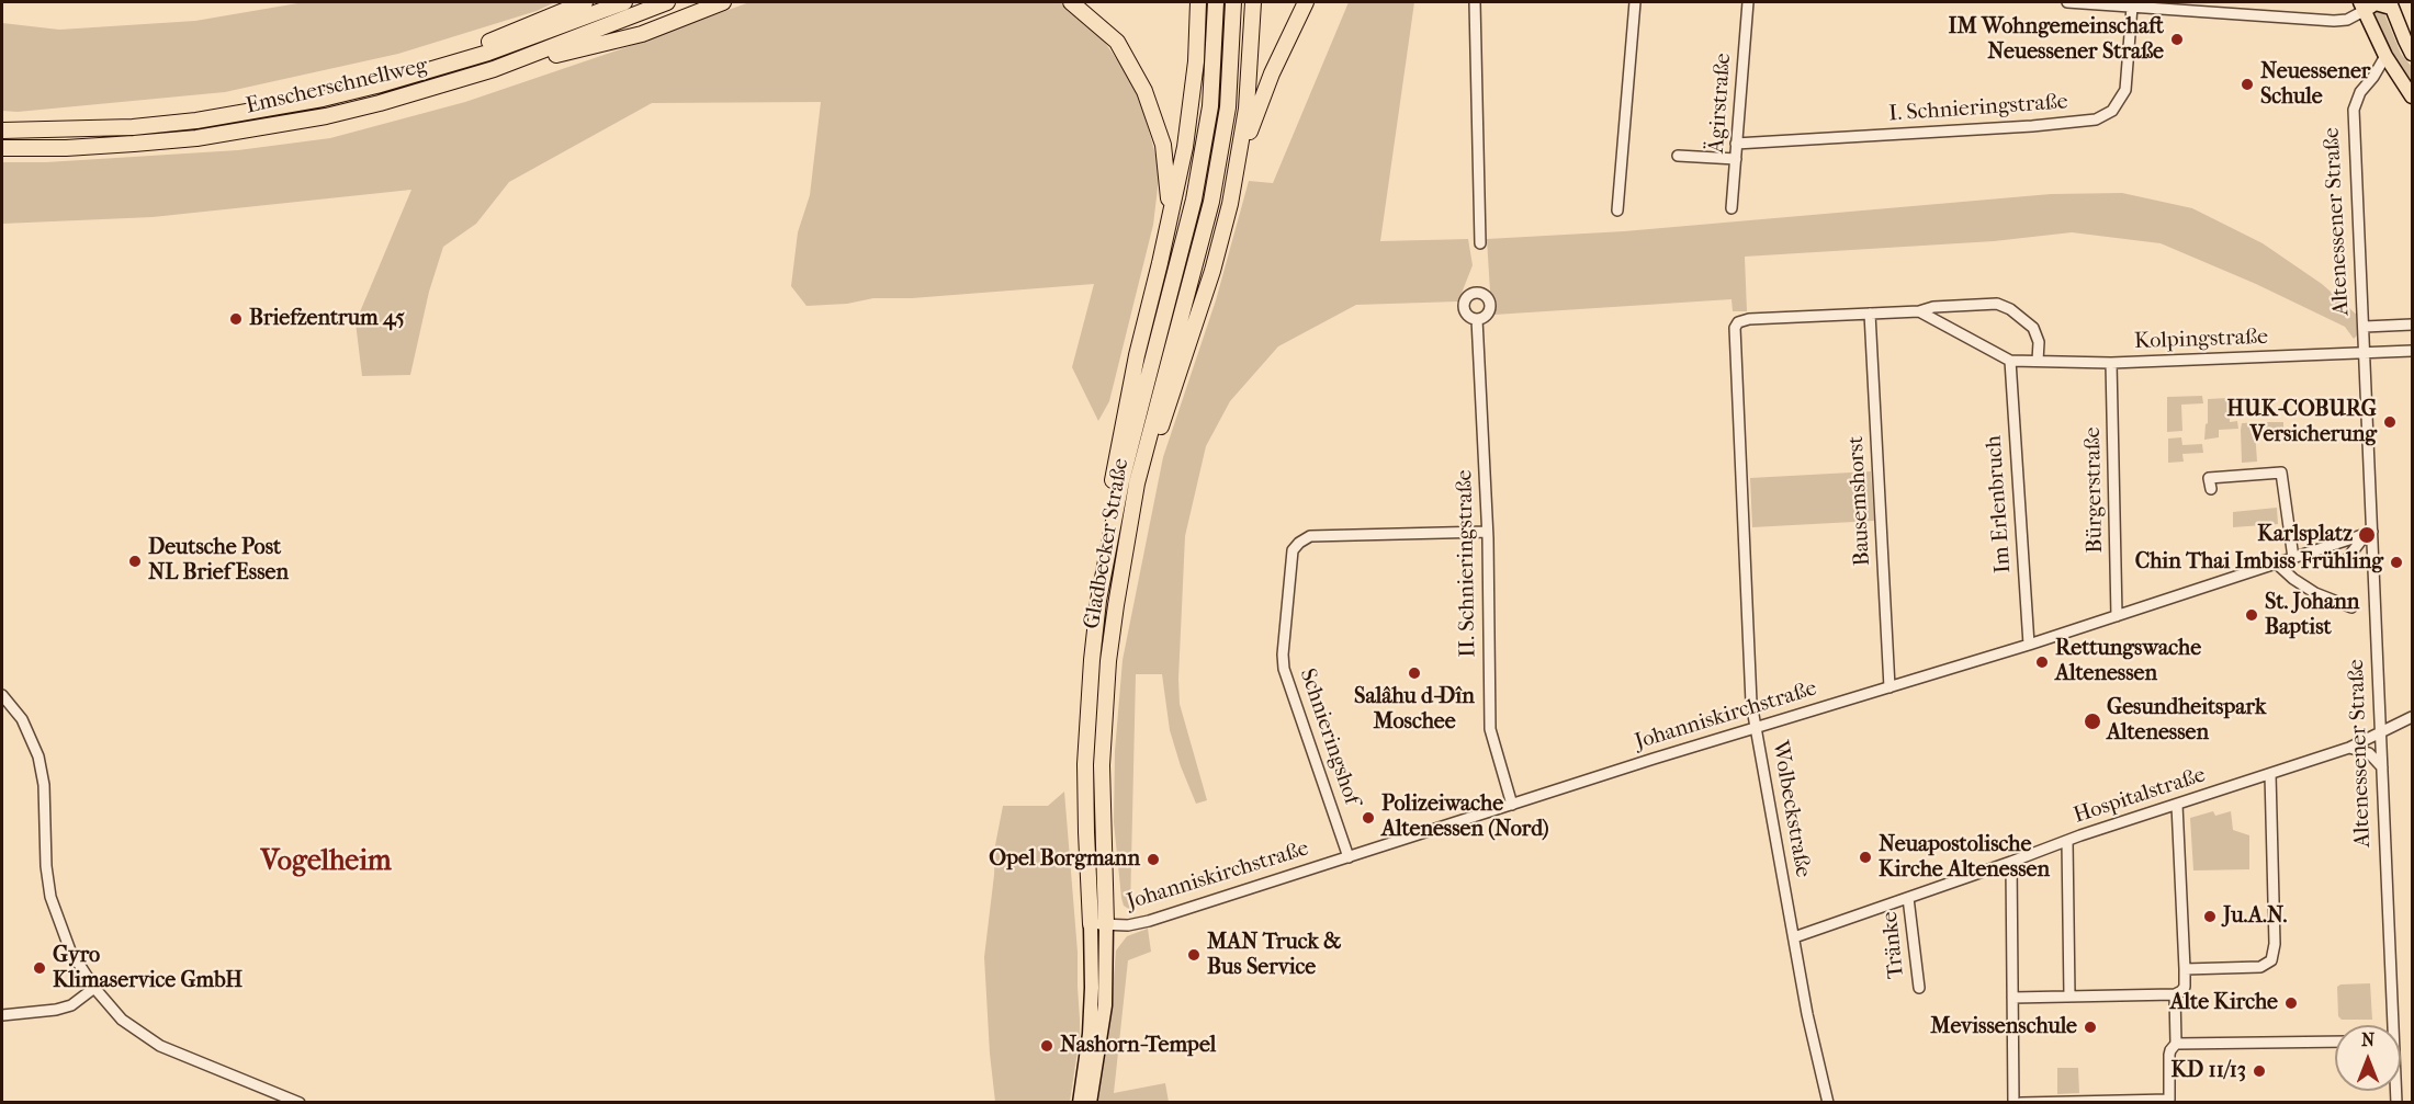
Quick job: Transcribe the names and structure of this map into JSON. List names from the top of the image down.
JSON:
{
  "streets": {
    "highway": ["Emscherschnellweg", "Gladbecker Straße"],
    "street": [
      "Ägirstraße",
      "I. Schnieringstraße",
      "Altenessener Straße",
      "Kolpingstraße",
      "Bürgerstraße",
      "Bausemshorst",
      "Im Erlenbruch",
      "II. Schnieringstraße",
      "Johanniskirchstraße",
      "Schnieringshof",
      "Hospitalstraße",
      "Wolbeckstraße",
      "Tränke"
    ]
  },
  "crossings": [
    ["Ägirstraße", "I. Schnieringstraße"],
    ["Altenessener Straße", "Kolpingstraße"],
    ["Altenessener Straße", "Johanniskirchstraße"],
    ["Altenessener Straße", "Hospitalstraße"],
    ["Kolpingstraße", "Bürgerstraße"],
    ["Kolpingstraße", "Im Erlenbruch"],
    ["Bürgerstraße", "Johanniskirchstraße"],
    ["Bausemshorst", "Johanniskirchstraße"],
    ["Bausemshorst", "Wolbeckstraße"],
    ["Im Erlenbruch", "Johanniskirchstraße"],
    ["Gladbecker Straße", "Johanniskirchstraße"],
    ["II. Schnieringstraße", "Johanniskirchstraße"],
    ["II. Schnieringstraße", "Schnieringshof"],
    ["Johanniskirchstraße", "Schnieringshof"],
    ["Johanniskirchstraße", "Wolbeckstraße"],
    ["Hospitalstraße", "Wolbeckstraße"],
    ["Hospitalstraße", "Tränke"]
  ],
  "districts": ["Vogelheim"],
  "places": [
    "IM Wohngemeinschaft Neuessener Straße",
    "Neuessener Schule",
    "Briefzentrum 45",
    "HUK-COBURG Versicherung",
    "Karlsplatz",
    "Deutsche Post NL Brief Essen",
    "Chin Thai Imbiss Frühling",
    "St. Johann Baptist",
    "Rettungswache Altenessen",
    "Salâhu d-Dîn Moschee",
    "Gesundheitspark Altenessen",
    "Polizeiwache Altenessen (Nord)",
    "Neuapostolische Kirche Altenessen",
    "Opel Borgmann",
    "Ju.A.N.",
    "MAN Truck & Bus Service",
    "Gyro Klimaservice GmbH",
    "Alte Kirche",
    "Mevissenschule",
    "Nashorn-Tempel",
    "KD 11/13"
  ],
  "north": "top"
}
